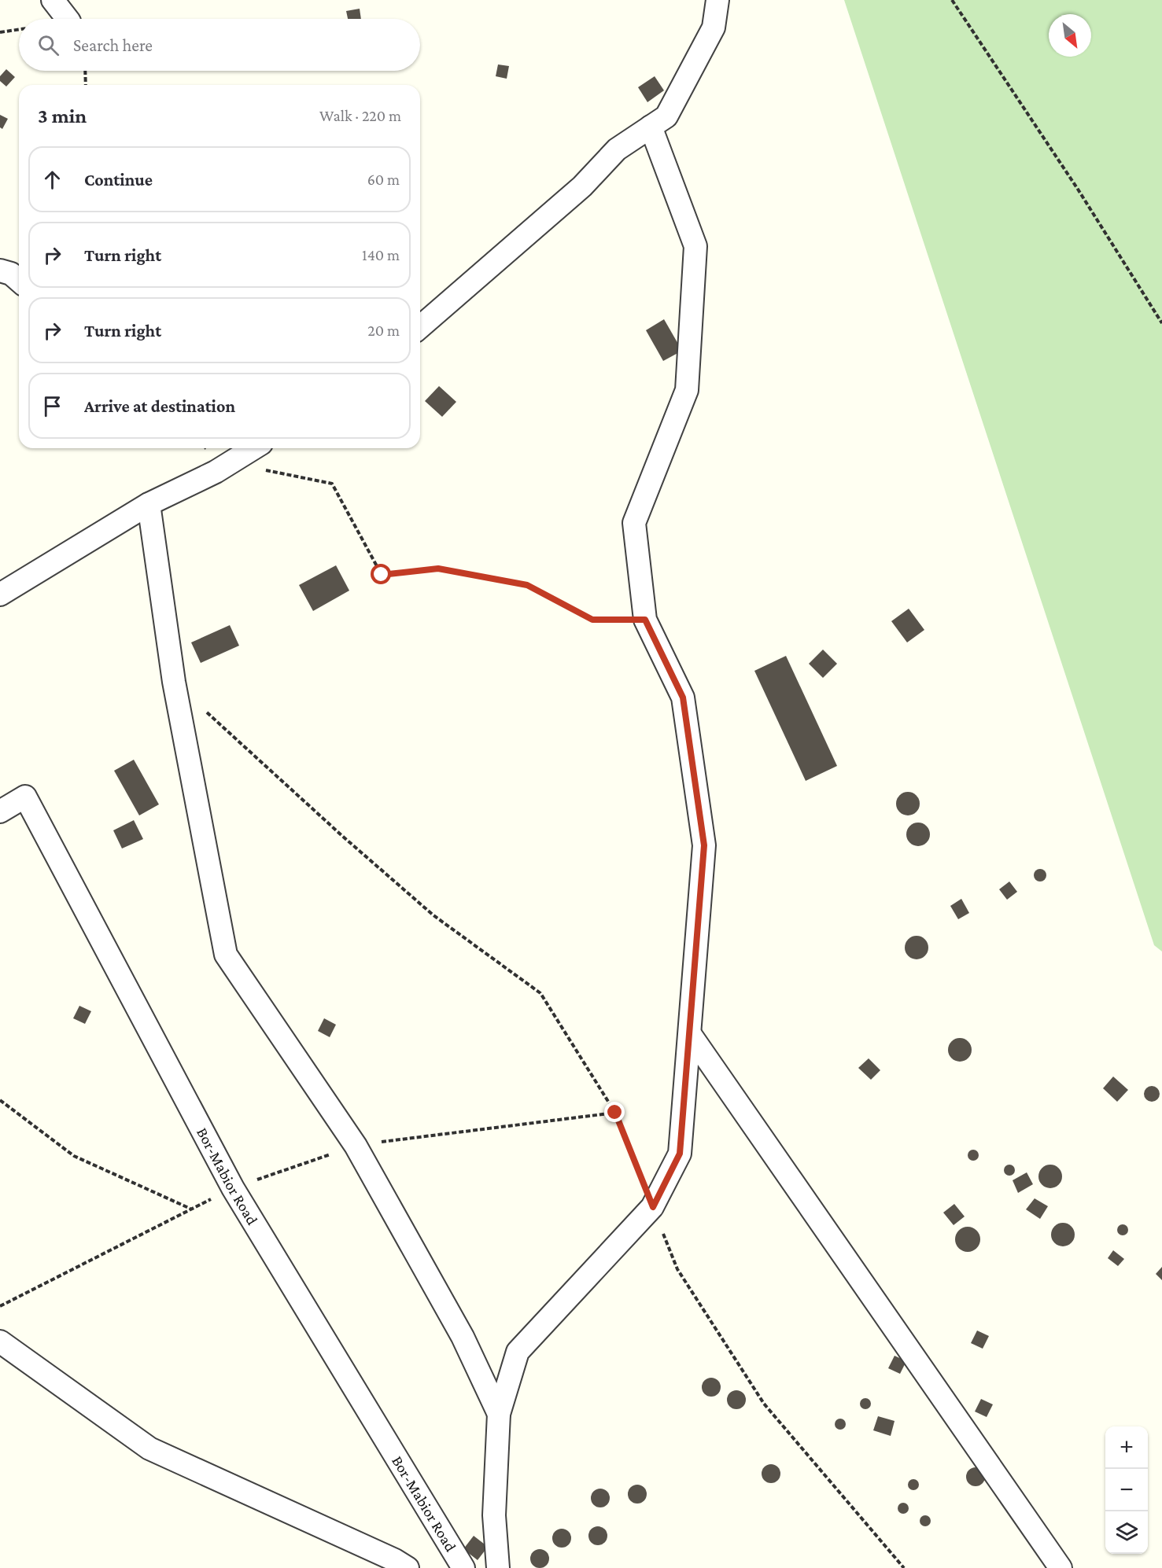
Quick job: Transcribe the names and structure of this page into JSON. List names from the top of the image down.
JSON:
{
  "streets": {
    "street": ["Bor-Mabior Road"]
  },
  "north": "bottom right",
  "page": {
    "search": "Search here",
    "heading": ["3 min", "Walk · 220 m"],
    "list": [
      ["Continue", "60 m"],
      ["Turn right", "140 m"],
      ["Turn right", "20 m"],
      "Arrive at destination"
    ],
    "map_buttons": ["+", "−"]
  }
}
